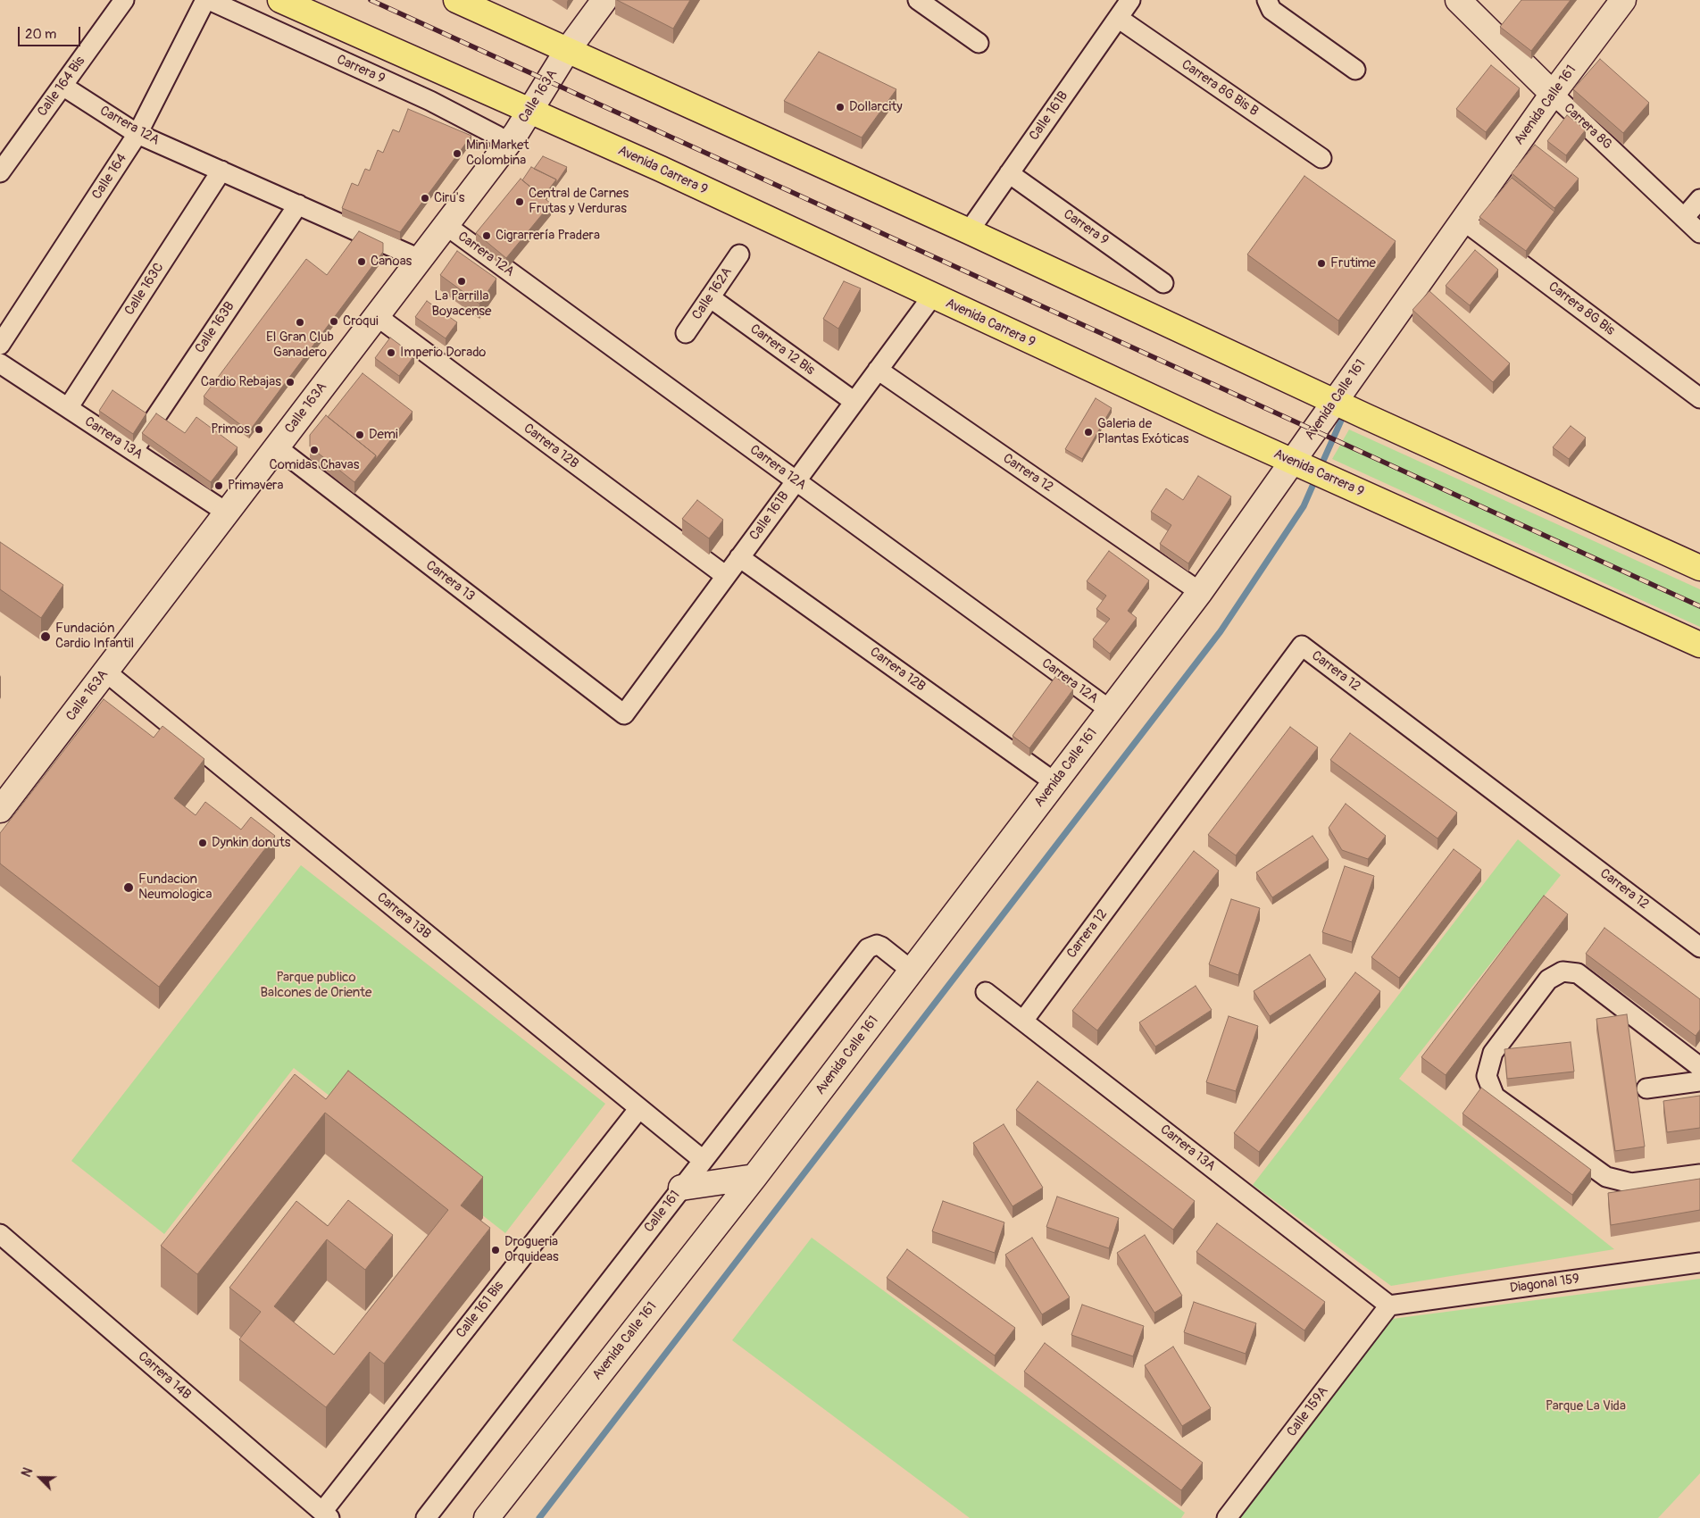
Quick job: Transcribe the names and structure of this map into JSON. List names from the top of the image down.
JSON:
{
  "streets": {
    "main road": [
      "Calle 163A",
      "Avenida Calle 161",
      "Carrera 8G",
      "Avenida Carrera 9"
    ],
    "street": [
      "Carrera 9",
      "Calle 164 Bis",
      "Carrera 8G Bis B",
      "Calle 161B",
      "Carrera 12A",
      "Calle 164",
      "Calle 163C",
      "Calle 162A",
      "Carrera 8G Bis",
      "Calle 163B",
      "Carrera 12 Bis",
      "Carrera 13A",
      "Carrera 12B",
      "Carrera 12",
      "Carrera 13",
      "Carrera 13B",
      "Calle 161",
      "Diagonal 159",
      "Calle 161 Bis",
      "Carrera 14B",
      "Calle 159A"
    ]
  },
  "crossings": [
    ["Carrera 9", "Calle 163A"],
    ["Carrera 9", "Calle 161B"],
    ["Calle 164 Bis", "Carrera 12A"],
    ["Carrera 8G Bis B", "Calle 161B"],
    ["Calle 163A", "Carrera 12A"],
    ["Calle 163A", "Avenida Carrera 9"],
    ["Calle 163A", "Carrera 13A"],
    ["Calle 163A", "Carrera 12B"],
    ["Calle 163A", "Carrera 13"],
    ["Calle 163A", "Carrera 13B"],
    ["Avenida Calle 161", "Carrera 12A"],
    ["Avenida Calle 161", "Carrera 8G"],
    ["Avenida Calle 161", "Avenida Carrera 9"],
    ["Avenida Calle 161", "Carrera 8G Bis"],
    ["Avenida Calle 161", "Carrera 12B"],
    ["Avenida Calle 161", "Carrera 12"],
    ["Avenida Calle 161", "Calle 161"],
    ["Calle 161B", "Carrera 12A"],
    ["Calle 161B", "Avenida Carrera 9"],
    ["Calle 161B", "Carrera 12 Bis"],
    ["Calle 161B", "Carrera 12B"],
    ["Calle 161B", "Carrera 12"],
    ["Calle 161B", "Carrera 13"],
    ["Carrera 12A", "Calle 164"],
    ["Carrera 12A", "Calle 163C"],
    ["Carrera 12A", "Calle 163B"],
    ["Calle 163C", "Carrera 13A"],
    ["Calle 162A", "Carrera 12 Bis"],
    ["Calle 163B", "Carrera 13A"],
    ["Carrera 13A", "Carrera 12"],
    ["Carrera 13A", "Diagonal 159"],
    ["Carrera 13A", "Calle 159A"],
    ["Carrera 13B", "Calle 161"],
    ["Carrera 13B", "Calle 161 Bis"],
    ["Diagonal 159", "Calle 159A"],
    ["Calle 161 Bis", "Carrera 14B"]
  ],
  "parks": ["Parque publico Balcones de Oriente", "Parque La Vida"],
  "places": [
    "Dollarcity",
    "Mini Market Colombina",
    "Ciru's",
    "Central de Carnes Frutas y Verduras",
    "Cigrarrería Pradera",
    "Canoas",
    "Frutime",
    "La Parrilla Boyacense",
    "Croqui",
    "El Gran Club Ganadero",
    "Imperio Dorado",
    "Cardio Rebajas",
    "Primos",
    "Galeria de Plantas Exóticas",
    "Demi",
    "Comidas Chavas",
    "Primavera",
    "Fundación Cardio Infantil",
    "Dynkin donuts",
    "Fundacion Neumologica",
    "Drogueria Orquideas"
  ],
  "scale_bar": "20 m",
  "north": "top left"
}
